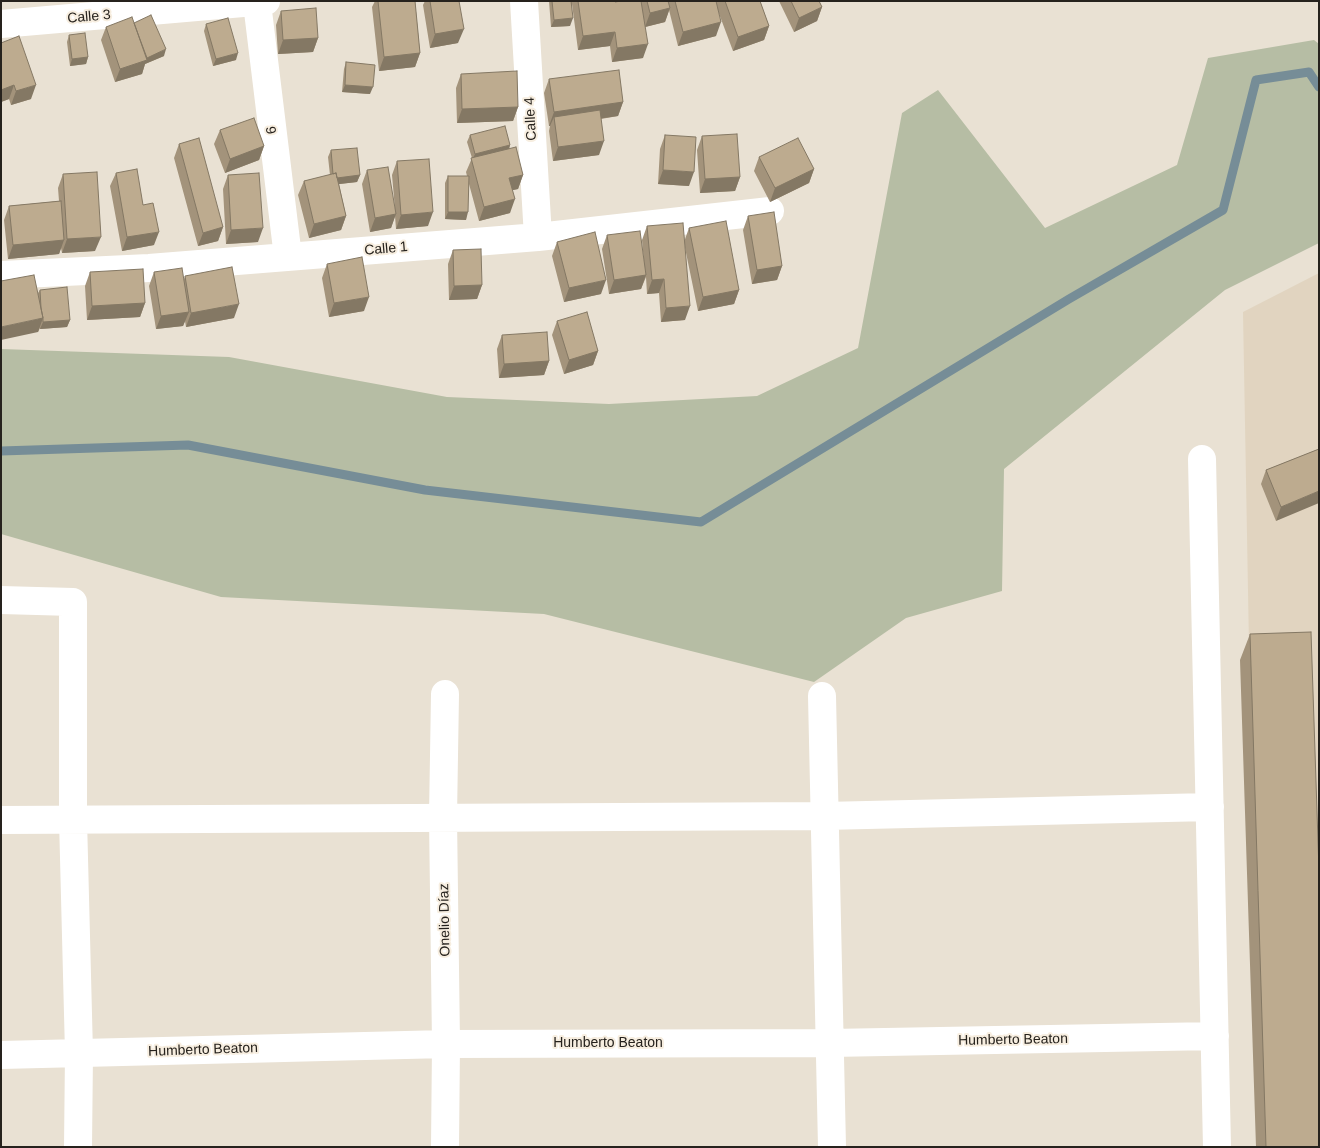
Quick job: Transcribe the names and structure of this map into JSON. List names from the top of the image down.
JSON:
{
  "streets": {
    "street": [
      "Calle 3",
      "Calle 4",
      "6",
      "Calle 1",
      "Onelio Díaz",
      "Humberto Beaton"
    ]
  },
  "crossings": [
    ["Calle 3", "6"],
    ["Calle 4", "Calle 1"],
    ["6", "Calle 1"],
    ["Onelio Díaz", "Humberto Beaton"]
  ]
}
